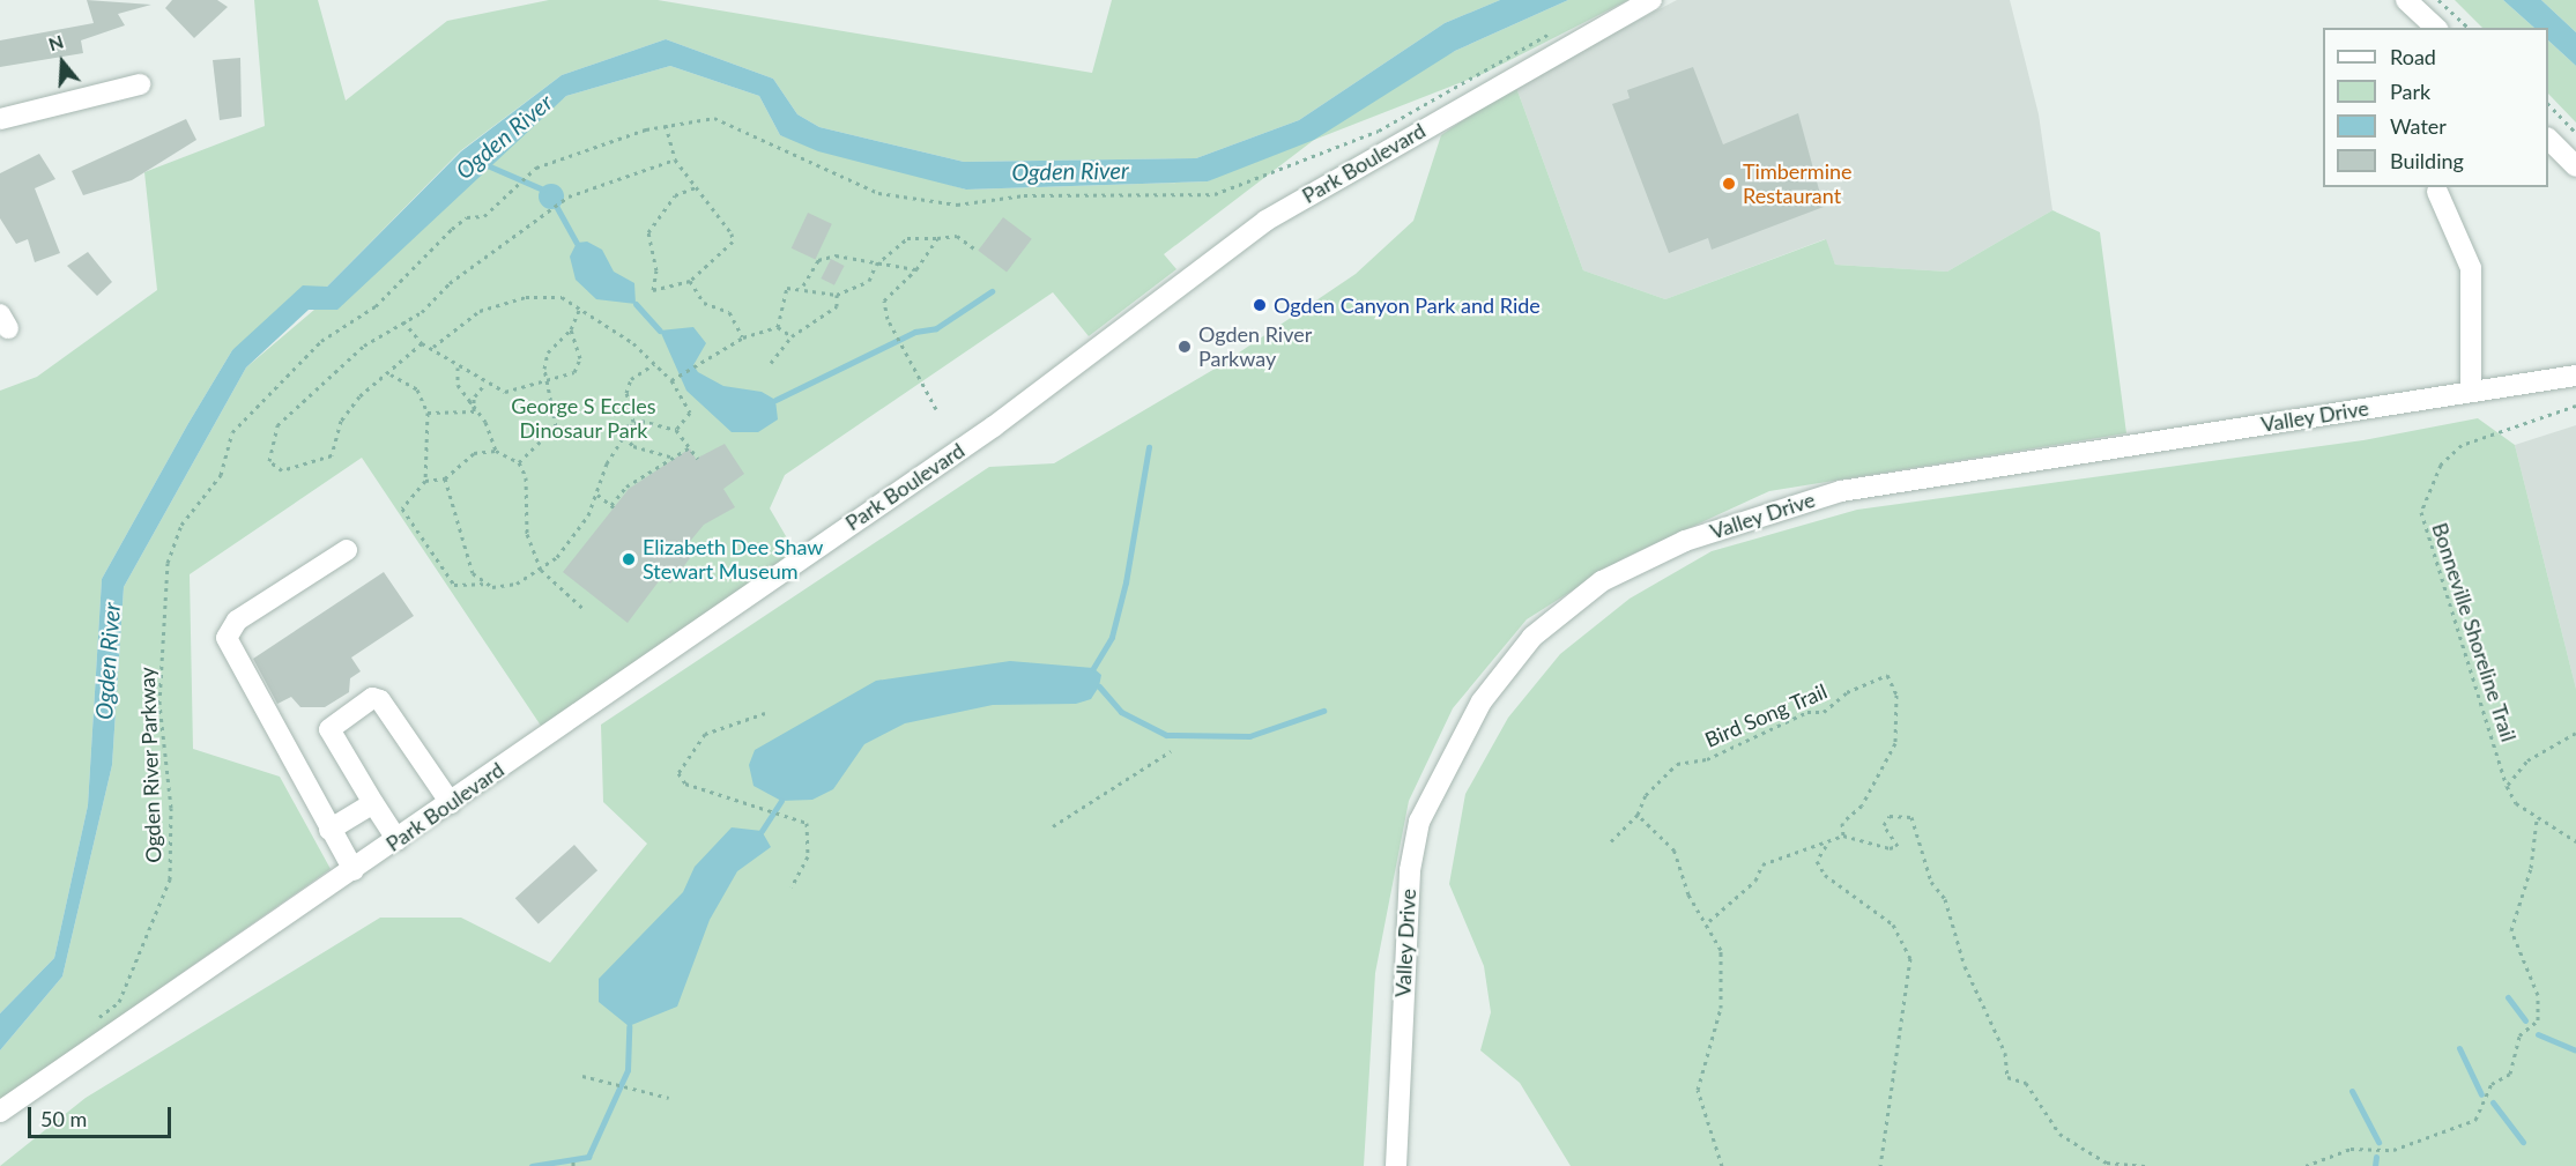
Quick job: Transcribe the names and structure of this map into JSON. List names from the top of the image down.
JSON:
{
  "streets": {
    "street": ["Park Boulevard", "Valley Drive"],
    "path": ["Bonneville Shoreline Trail", "Bird Song Trail", "Ogden River Parkway"]
  },
  "water": ["Ogden River"],
  "parks": ["George S Eccles Dinosaur Park"],
  "places": [
    "Timbermine Restaurant",
    "Ogden Canyon Park and Ride",
    "Ogden River Parkway",
    "Elizabeth Dee Shaw Stewart Museum"
  ],
  "legend": [
    "Road",
    "Park",
    "Water",
    "Building"
  ],
  "scale_bar": "50 m",
  "north": "top"
}
